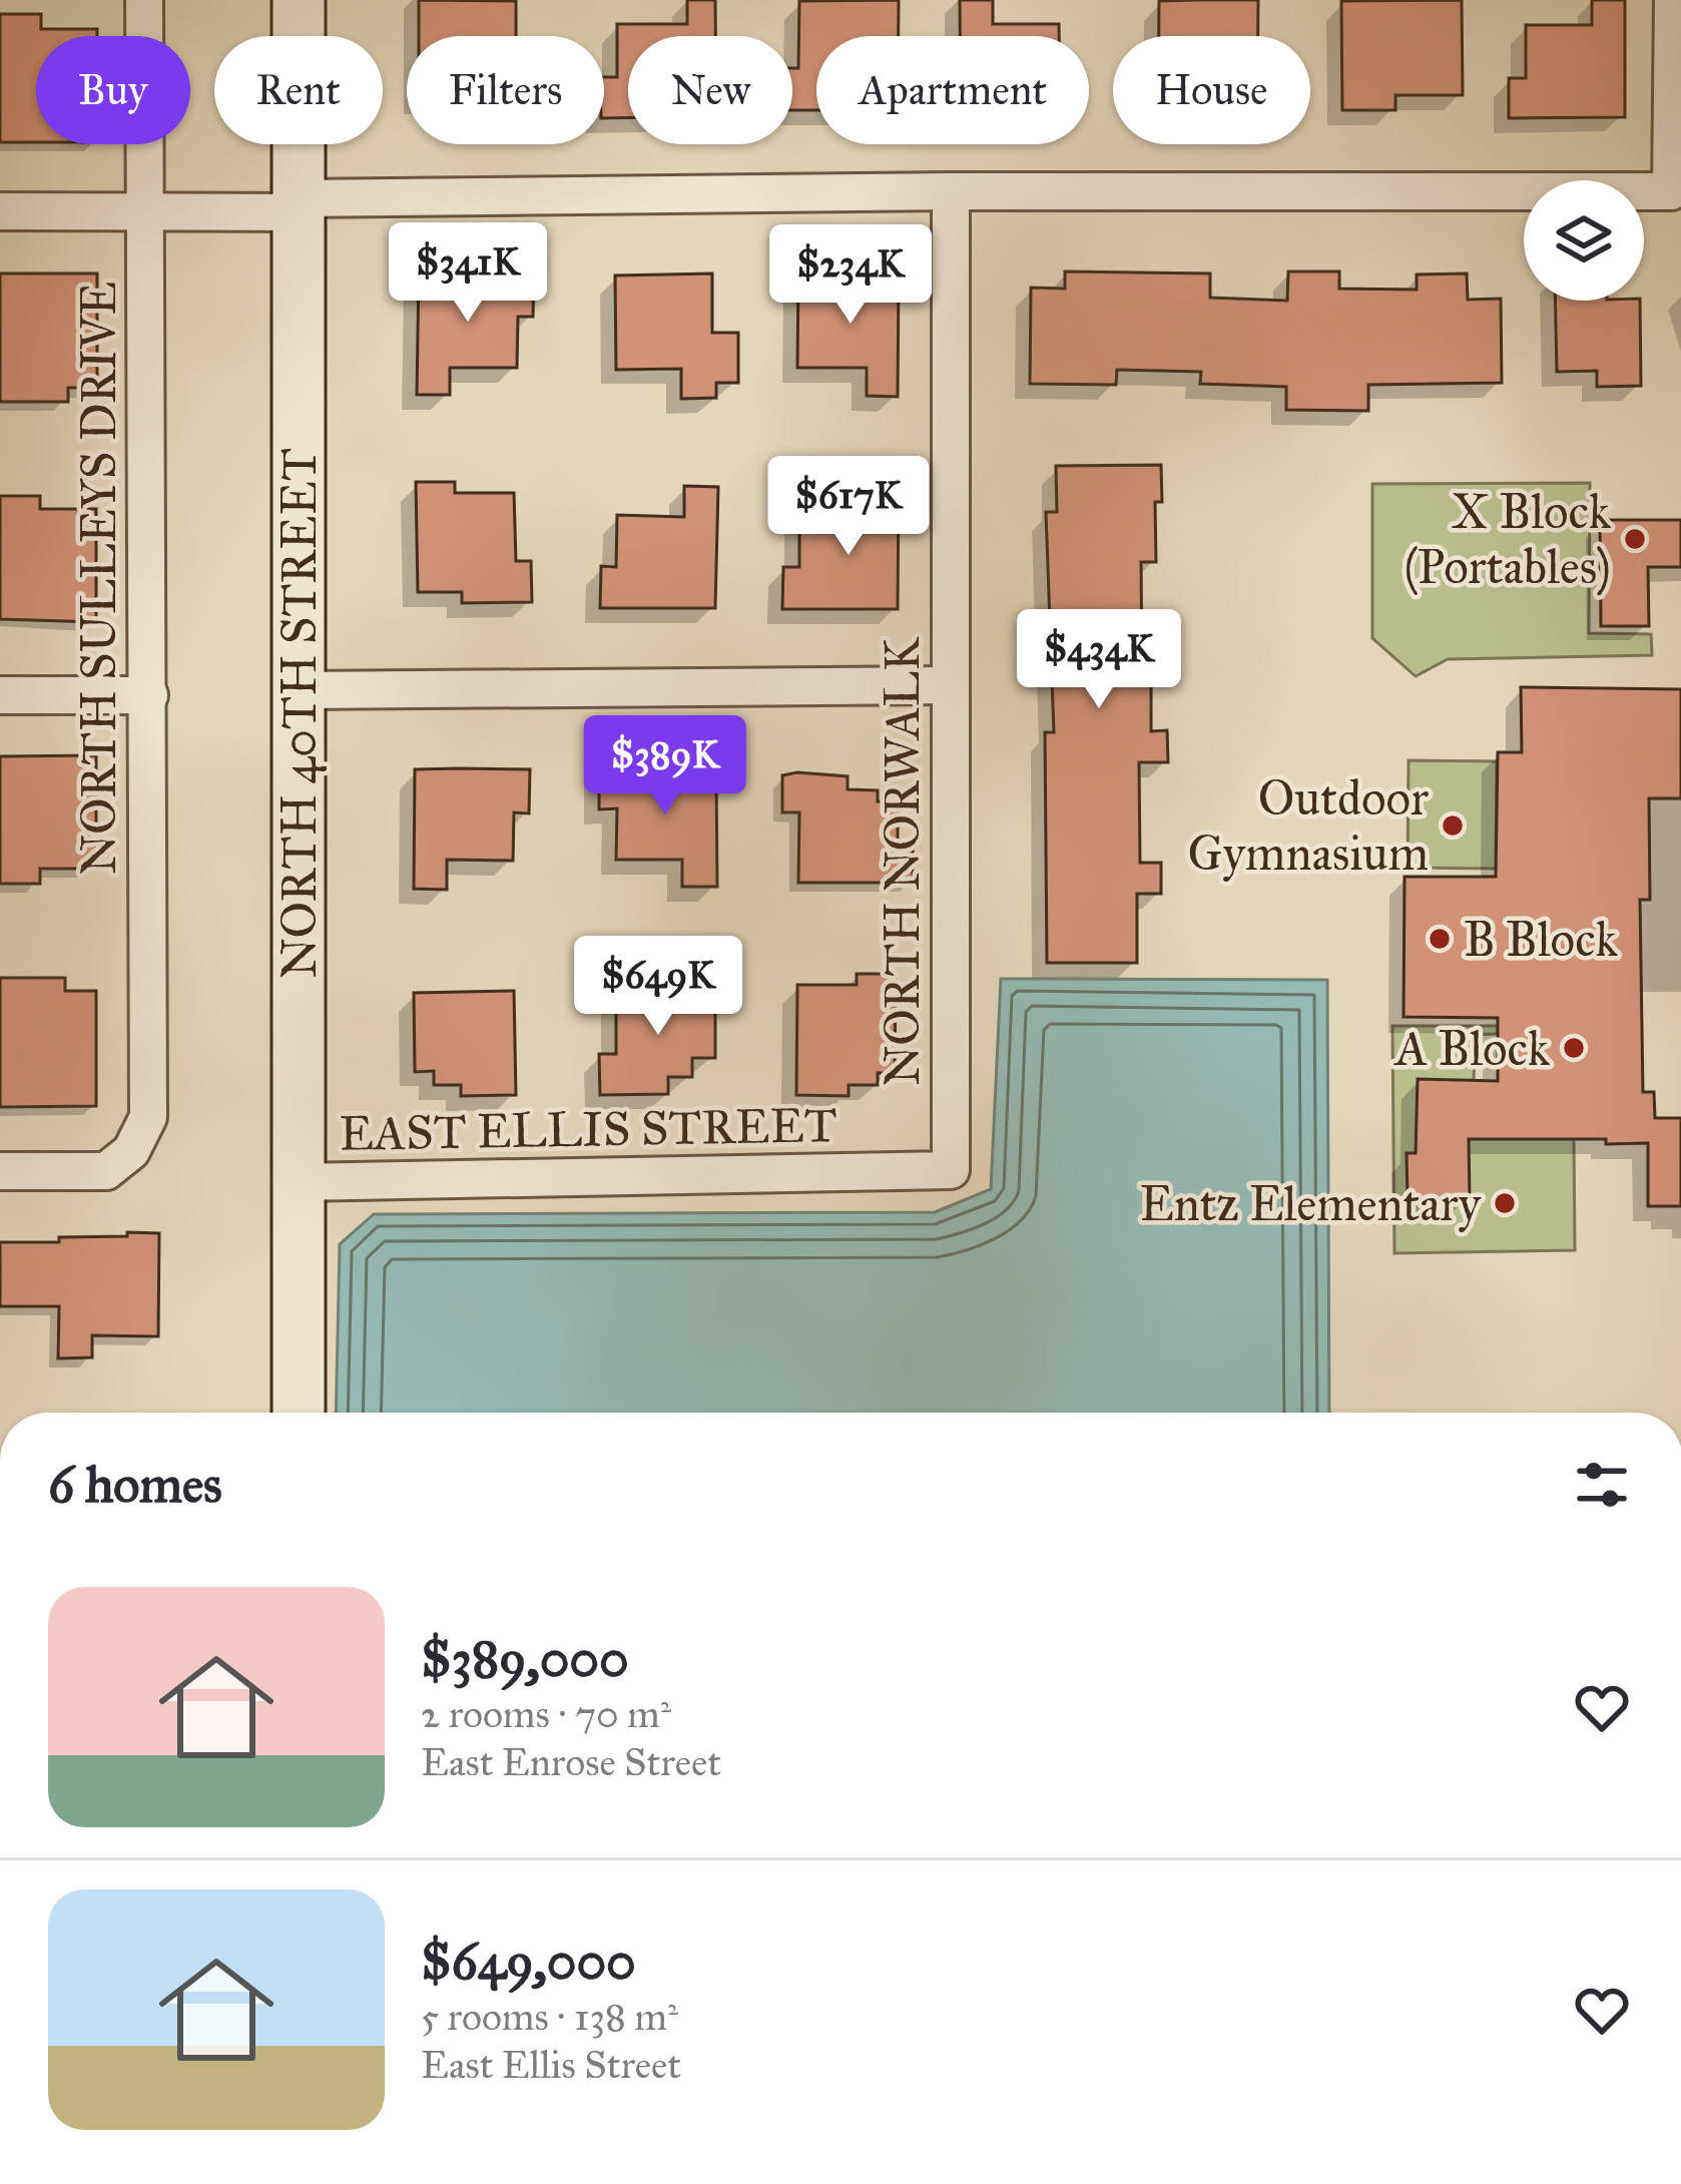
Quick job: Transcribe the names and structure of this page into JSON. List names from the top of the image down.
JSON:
{
  "streets": {
    "street": [
      "NORTH SULLEYS DRIVE",
      "NORTH 40TH STREET",
      "NORTH NORWALK",
      "EAST ELLIS STREET"
    ]
  },
  "crossings": [
    ["NORTH 40TH STREET", "EAST ELLIS STREET"],
    ["NORTH NORWALK", "EAST ELLIS STREET"]
  ],
  "places": [
    "X Block (Portables)",
    "Outdoor Gymnasium",
    "B Block",
    "A Block",
    "Entz Elementary"
  ],
  "page": {
    "chip": [
      "Buy",
      "Rent",
      "Filters",
      "New",
      "Apartment",
      "House"
    ],
    "price": [
      "$341K",
      "$234K",
      "$617K",
      "$434K",
      "$389K",
      "$649K"
    ],
    "heading": "6 homes",
    "list": [
      {
        "name": "$389,000",
        "note": "2 rooms · 70 m² · East Enrose Street"
      },
      {
        "name": "$649,000",
        "note": "5 rooms · 138 m² · East Ellis Street"
      }
    ]
  }
}
